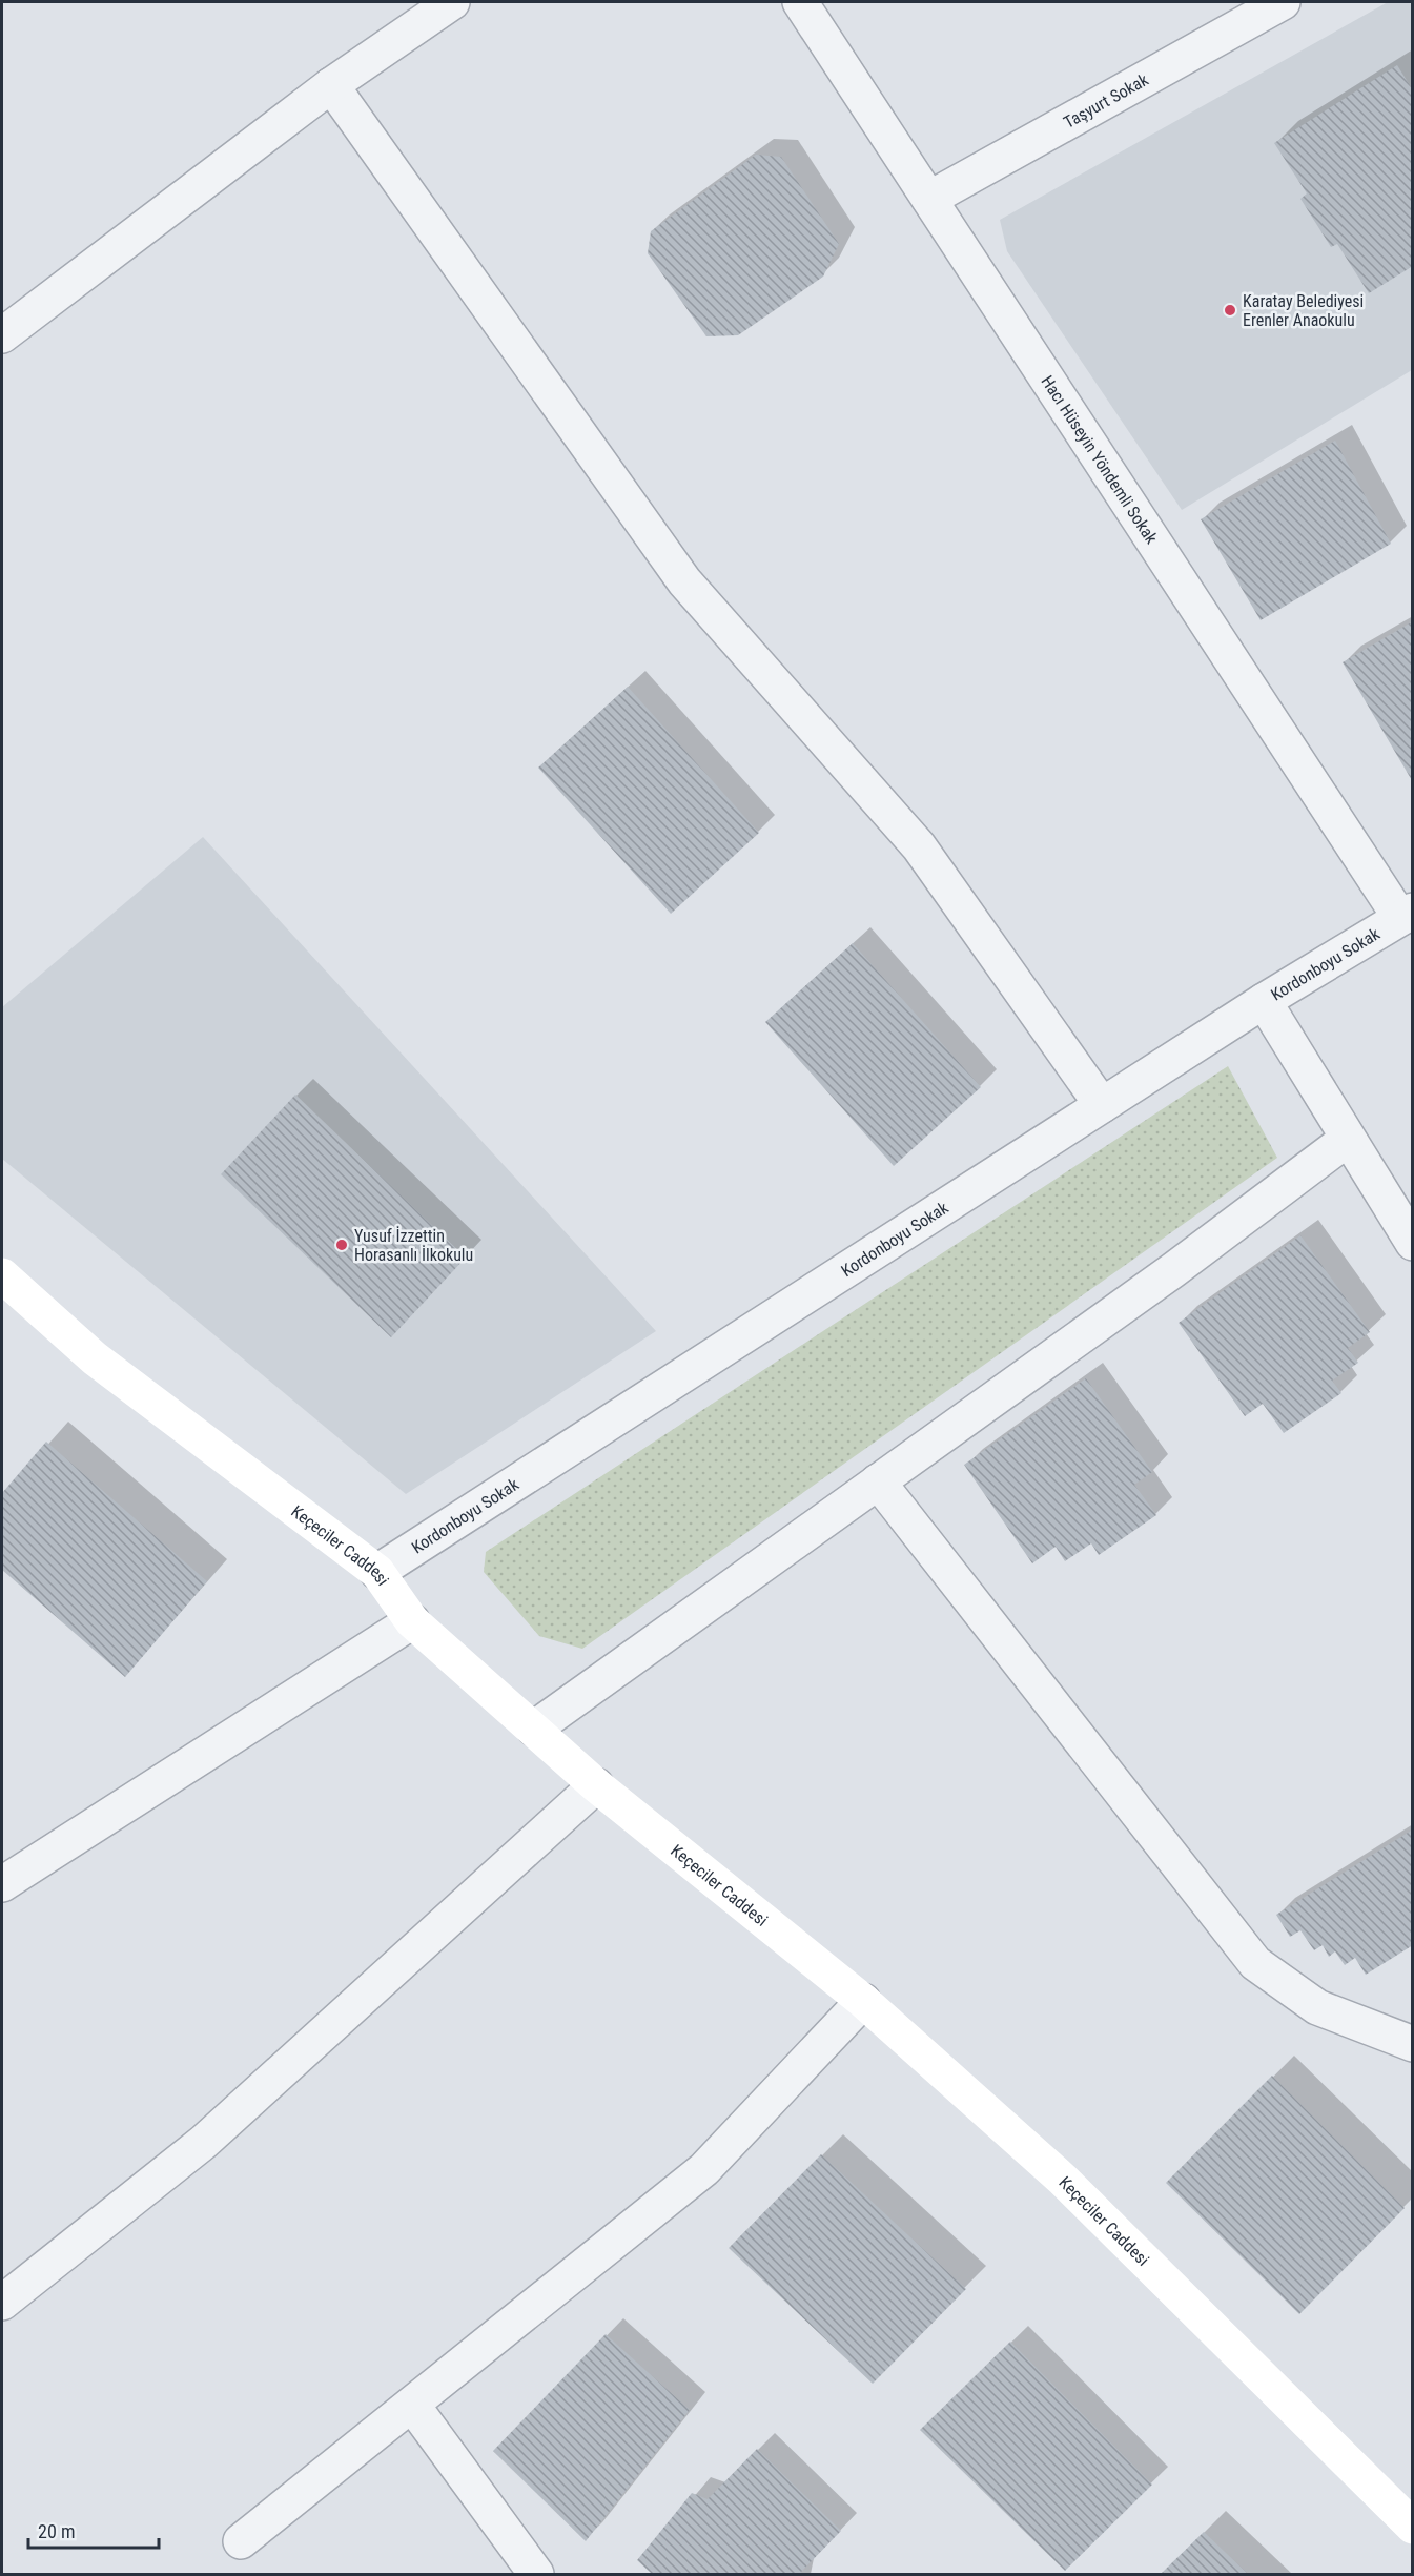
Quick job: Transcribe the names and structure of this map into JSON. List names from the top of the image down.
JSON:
{
  "streets": {
    "street": [
      "Taşyurt Sokak",
      "Hacı Hüseyin Yöndemli Sokak",
      "Kordonboyu Sokak",
      "Keçeciler Caddesi"
    ]
  },
  "crossings": [
    ["Taşyurt Sokak", "Hacı Hüseyin Yöndemli Sokak"],
    ["Hacı Hüseyin Yöndemli Sokak", "Kordonboyu Sokak"],
    ["Kordonboyu Sokak", "Keçeciler Caddesi"]
  ],
  "places": ["Karatay Belediyesi Erenler Anaokulu", "Yusuf İzzettin Horasanlı İlkokulu"],
  "scale_bar": "20 m"
}
